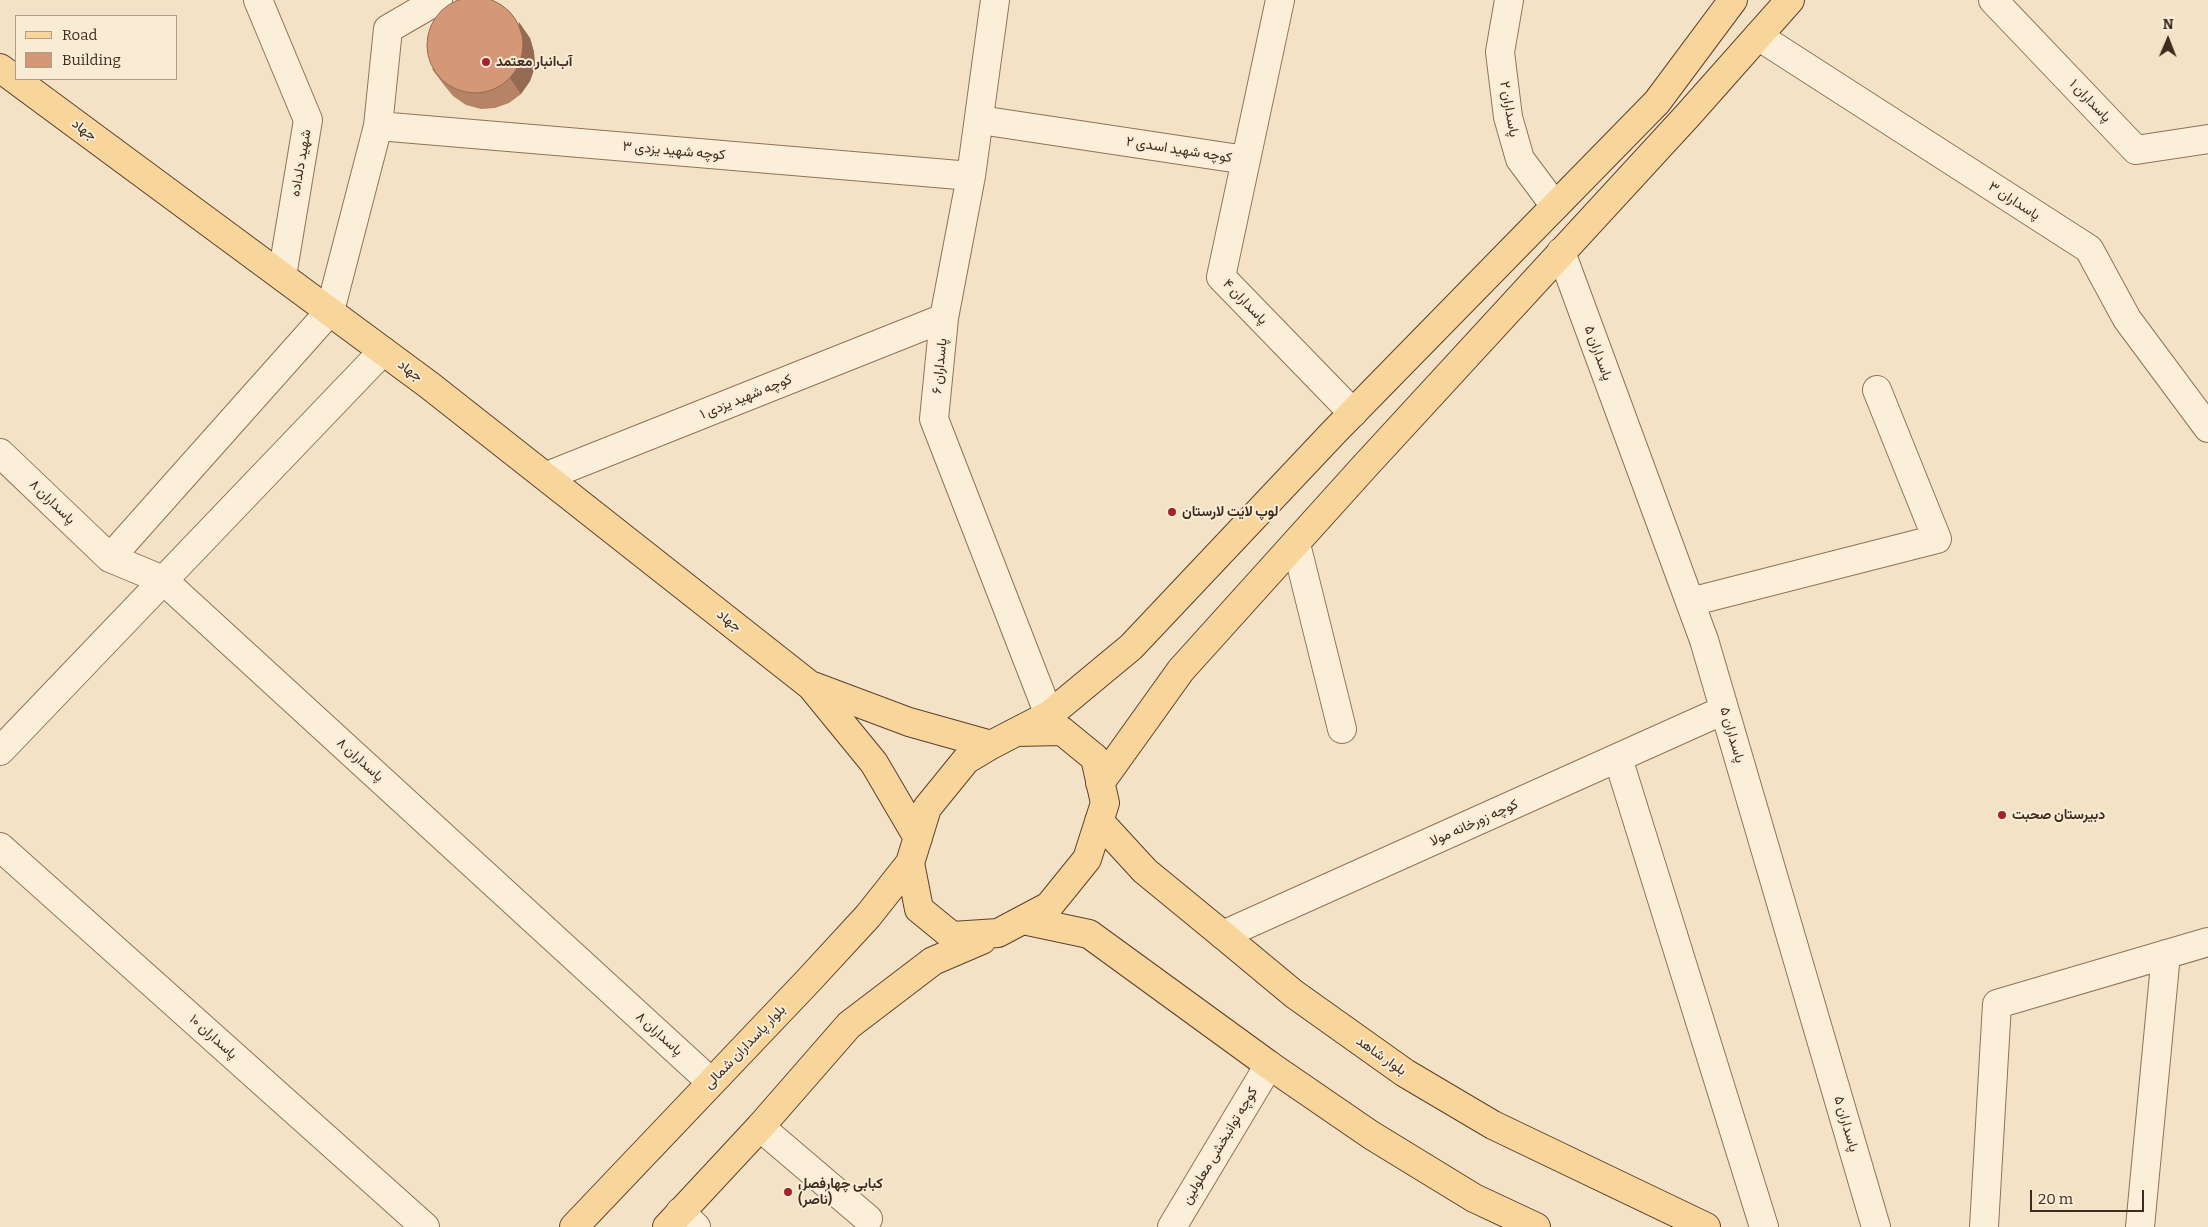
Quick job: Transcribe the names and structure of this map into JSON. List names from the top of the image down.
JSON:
{
  "streets": {
    "main road": ["جهاد", "بلوار پاسداران شمالی", "بلوار شاهد"],
    "street": [
      "پاسداران ۱",
      "پاسداران ۲",
      "کوچه شهید اسدی ۲",
      "کوچه شهید یزدی ۳",
      "شهید دلداده",
      "پاسداران ۳",
      "پاسداران ۴",
      "پاسداران ۵",
      "پاسداران ۶",
      "کوچه شهید یزدی ۱",
      "پاسداران ۸",
      "کوچه زورخانه مولا",
      "پاسداران ۱۰",
      "کوچه توانبخشی معلولین"
    ]
  },
  "crossings": [
    ["جهاد", "شهید دلداده"],
    ["جهاد", "کوچه شهید یزدی ۱"],
    ["جهاد", "بلوار پاسداران شمالی"],
    ["کوچه شهید اسدی ۲", "پاسداران ۴"],
    ["کوچه شهید اسدی ۲", "پاسداران ۶"],
    ["کوچه شهید یزدی ۳", "پاسداران ۶"],
    ["پاسداران ۵", "کوچه زورخانه مولا"],
    ["پاسداران ۶", "کوچه شهید یزدی ۱"],
    ["پاسداران ۸", "بلوار پاسداران شمالی"],
    ["کوچه زورخانه مولا", "بلوار شاهد"]
  ],
  "places": [
    "آب‌انبار معتمد",
    "لوپ لایت لارستان",
    "دبیرستان صحبت",
    "کبابی چهارفصل (ناصر)"
  ],
  "legend": ["Road", "Building"],
  "scale_bar": "20 m",
  "north": "top"
}
